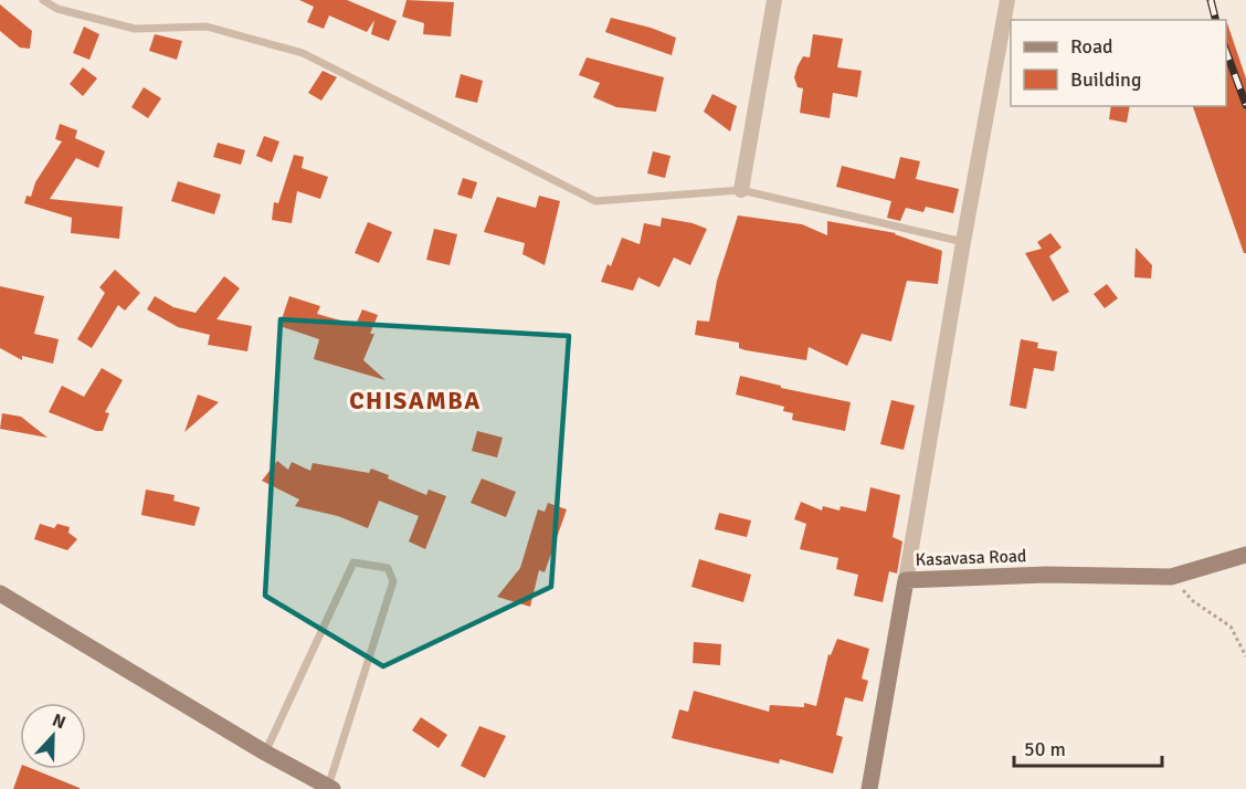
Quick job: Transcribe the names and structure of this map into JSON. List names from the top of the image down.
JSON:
{
  "streets": {
    "street": ["Kasavasa Road"]
  },
  "districts": ["CHISAMBA"],
  "legend": ["Road", "Building"],
  "scale_bar": "50 m",
  "north": "top"
}
